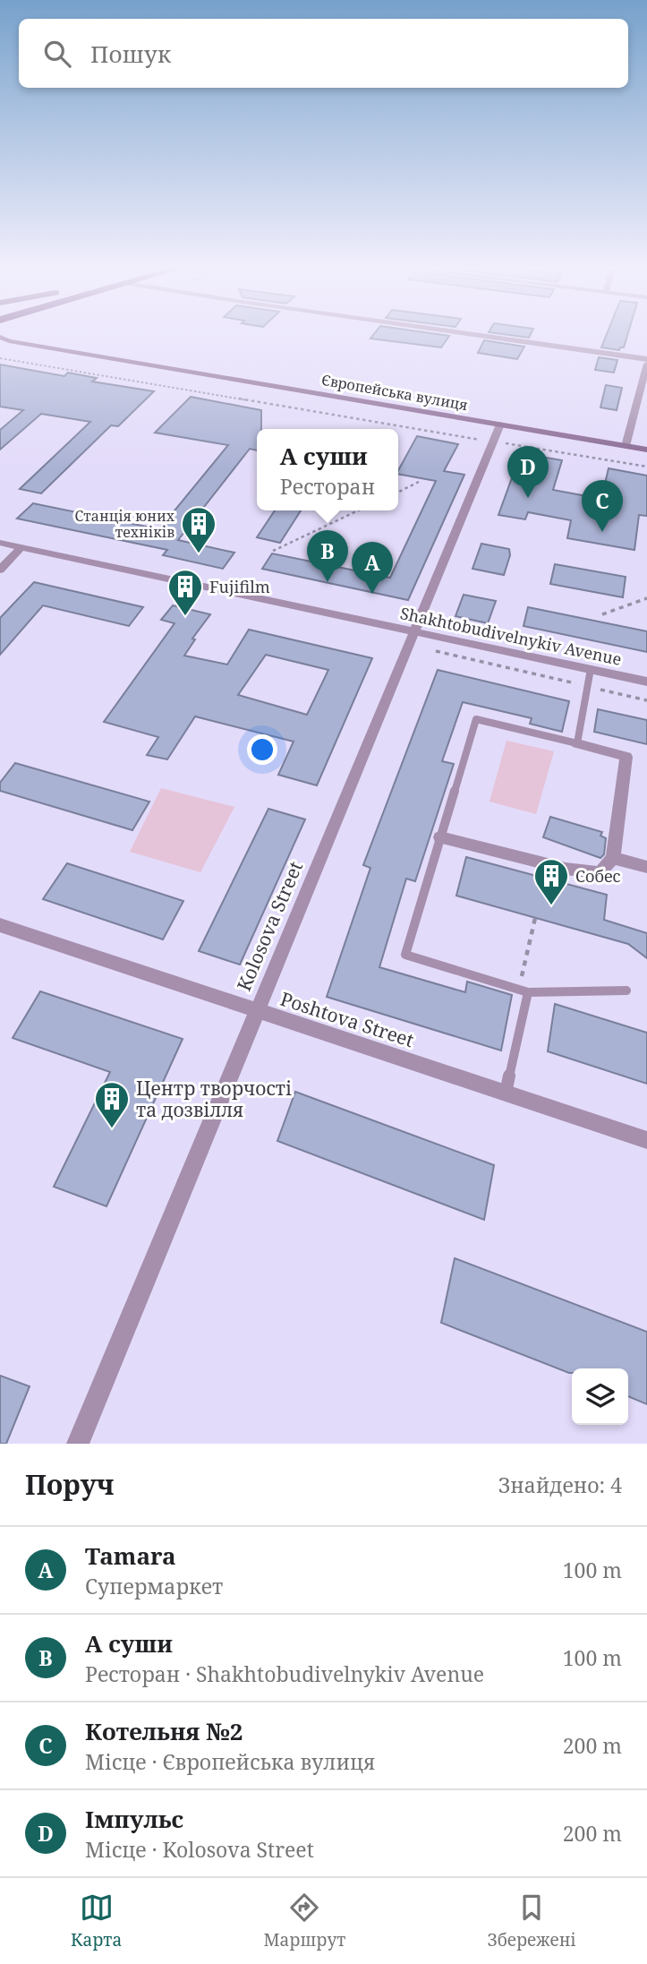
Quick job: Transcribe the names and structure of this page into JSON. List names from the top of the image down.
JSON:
{
  "streets": {
    "street": [
      "Європейська вулиця",
      "Shakhtobudivelnykiv Avenue",
      "Kolosova Street",
      "Poshtova Street"
    ]
  },
  "crossings": [
    ["Європейська вулиця", "Kolosova Street"],
    ["Shakhtobudivelnykiv Avenue", "Kolosova Street"],
    ["Kolosova Street", "Poshtova Street"]
  ],
  "places": {
    "building": [
      "Станція юних техніків",
      "Fujifilm",
      "Собес",
      "Центр творчості та дозвілля"
    ]
  },
  "page": {
    "search": "Пошук",
    "popup": ["А суши", "Ресторан"],
    "pins": [
      "D",
      "C",
      "B",
      "A"
    ],
    "heading": ["Поруч", "Знайдено: 4"],
    "list": [
      {
        "mark": "A",
        "name": "Tamara",
        "note": "Супермаркет",
        "value": "100 m"
      },
      {
        "mark": "B",
        "name": "А суши",
        "note": "Ресторан · Shakhtobudivelnykiv Avenue",
        "value": "100 m"
      },
      {
        "mark": "C",
        "name": "Котельня №2",
        "note": "Місце · Європейська вулиця",
        "value": "200 m"
      },
      {
        "mark": "D",
        "name": "Імпульс",
        "note": "Місце · Kolosova Street",
        "value": "200 m"
      }
    ],
    "nav": ["Карта", "Маршрут", "Збережені"]
  }
}
